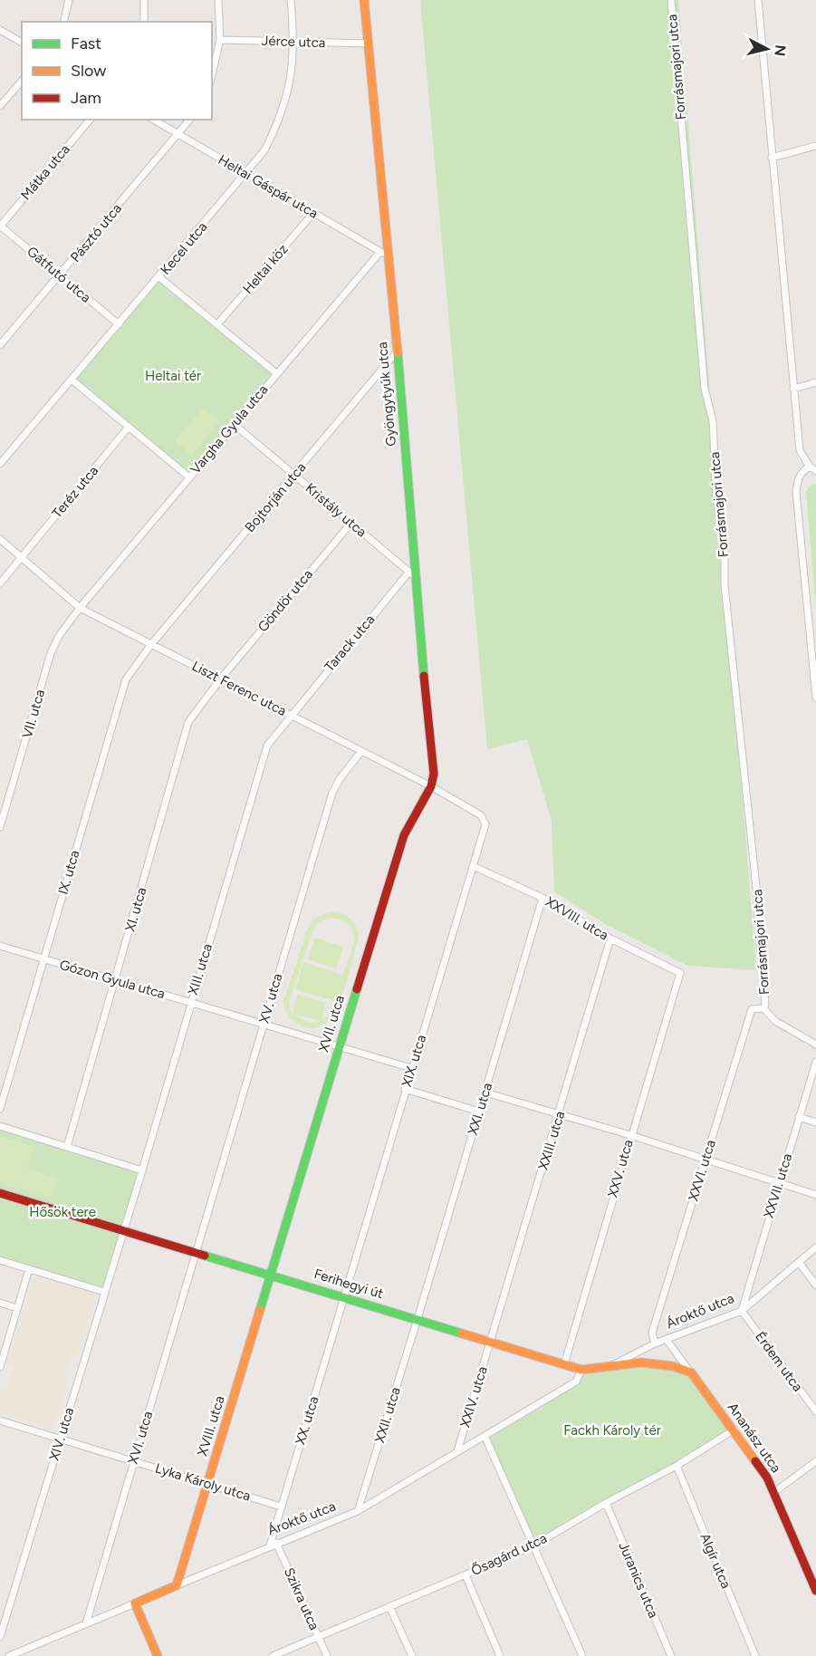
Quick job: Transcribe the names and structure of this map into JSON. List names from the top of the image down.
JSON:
{
  "streets": {
    "street": [
      "Jérce utca",
      "Forrásmajori utca",
      "Mátka utca",
      "Heltai Gáspár utca",
      "Pásztó utca",
      "Kecel utca",
      "Heltai köz",
      "Gátfutó utca",
      "Gyöngytyúk utca",
      "Vargha Gyula utca",
      "Teréz utca",
      "Bojtorján utca",
      "Kristály utca",
      "Göndör utca",
      "Tarack utca",
      "Liszt Ferenc utca",
      "VII. utca",
      "IX. utca",
      "XI. utca",
      "XXVIII. utca",
      "XIII. utca",
      "Gózon Gyula utca",
      "XV. utca",
      "XVII. utca",
      "XIX. utca",
      "XXI. utca",
      "XXIII. utca",
      "XXV. utca",
      "XXVI. utca",
      "XXVII. utca",
      "Ferihegyi út",
      "Ároktő utca",
      "Érdem utca",
      "XXIV. utca",
      "XXII. utca",
      "XX. utca",
      "XVIII. utca",
      "XIV. utca",
      "XVI. utca",
      "Ananász utca",
      "Lyka Károly utca",
      "Ősagárd utca",
      "Algír utca",
      "Juranics utca",
      "Szikra utca"
    ]
  },
  "crossings": [
    ["Jérce utca", "Kecel utca"],
    ["Jérce utca", "Gyöngytyúk utca"],
    ["Forrásmajori utca", "XXVI. utca"],
    ["Mátka utca", "Gátfutó utca"],
    ["Heltai Gáspár utca", "Pásztó utca"],
    ["Heltai Gáspár utca", "Kecel utca"],
    ["Heltai Gáspár utca", "Heltai köz"],
    ["Heltai Gáspár utca", "Gyöngytyúk utca"],
    ["Heltai Gáspár utca", "Vargha Gyula utca"],
    ["Pásztó utca", "Gátfutó utca"],
    ["Kecel utca", "Gátfutó utca"],
    ["Gyöngytyúk utca", "Vargha Gyula utca"],
    ["Gyöngytyúk utca", "Bojtorján utca"],
    ["Gyöngytyúk utca", "Kristály utca"],
    ["Gyöngytyúk utca", "Tarack utca"],
    ["Gyöngytyúk utca", "Liszt Ferenc utca"],
    ["Gyöngytyúk utca", "XVII. utca"],
    ["Vargha Gyula utca", "Kristály utca"],
    ["Vargha Gyula utca", "Liszt Ferenc utca"],
    ["Vargha Gyula utca", "VII. utca"],
    ["Teréz utca", "Liszt Ferenc utca"],
    ["Bojtorján utca", "Kristály utca"],
    ["Bojtorján utca", "Liszt Ferenc utca"],
    ["Bojtorján utca", "IX. utca"],
    ["Kristály utca", "Göndör utca"],
    ["Kristály utca", "Tarack utca"],
    ["Göndör utca", "Liszt Ferenc utca"],
    ["Göndör utca", "XI. utca"],
    ["Tarack utca", "Liszt Ferenc utca"],
    ["Tarack utca", "XIII. utca"],
    ["Liszt Ferenc utca", "VII. utca"],
    ["Liszt Ferenc utca", "IX. utca"],
    ["Liszt Ferenc utca", "XI. utca"],
    ["Liszt Ferenc utca", "XIII. utca"],
    ["Liszt Ferenc utca", "XV. utca"],
    ["Liszt Ferenc utca", "XVII. utca"],
    ["Liszt Ferenc utca", "XIX. utca"],
    ["IX. utca", "Gózon Gyula utca"],
    ["XI. utca", "Gózon Gyula utca"],
    ["XXVIII. utca", "XIX. utca"],
    ["XXVIII. utca", "XXI. utca"],
    ["XXVIII. utca", "XXIII. utca"],
    ["XXVIII. utca", "XXV. utca"],
    ["XIII. utca", "Gózon Gyula utca"],
    ["XIII. utca", "Ferihegyi út"],
    ["XIII. utca", "XIV. utca"],
    ["Gózon Gyula utca", "XV. utca"],
    ["Gózon Gyula utca", "XVII. utca"],
    ["Gózon Gyula utca", "XIX. utca"],
    ["XV. utca", "Ferihegyi út"],
    ["XV. utca", "XVI. utca"],
    ["XVII. utca", "Ferihegyi út"],
    ["XVII. utca", "XVIII. utca"],
    ["XIX. utca", "Ferihegyi út"],
    ["XIX. utca", "XX. utca"],
    ["XXI. utca", "Ferihegyi út"],
    ["XXI. utca", "XXII. utca"],
    ["XXIII. utca", "Ferihegyi út"],
    ["XXIII. utca", "XXIV. utca"],
    ["XXV. utca", "Ferihegyi út"],
    ["XXVI. utca", "Ároktő utca"],
    ["XXVII. utca", "Ároktő utca"],
    ["XXVII. utca", "Érdem utca"],
    ["Ferihegyi út", "Ároktő utca"],
    ["Ferihegyi út", "XXIV. utca"],
    ["Ferihegyi út", "XXII. utca"],
    ["Ferihegyi út", "XX. utca"],
    ["Ferihegyi út", "XVIII. utca"],
    ["Ferihegyi út", "XIV. utca"],
    ["Ferihegyi út", "XVI. utca"],
    ["Ferihegyi út", "Ananász utca"],
    ["Ároktő utca", "Érdem utca"],
    ["Ároktő utca", "XXIV. utca"],
    ["Ároktő utca", "XXII. utca"],
    ["Ároktő utca", "XX. utca"],
    ["Ároktő utca", "XVIII. utca"],
    ["Ároktő utca", "XVI. utca"],
    ["Ároktő utca", "Ananász utca"],
    ["Ároktő utca", "Szikra utca"],
    ["XX. utca", "Lyka Károly utca"],
    ["XX. utca", "Szikra utca"],
    ["XVIII. utca", "Lyka Károly utca"],
    ["XIV. utca", "Lyka Károly utca"],
    ["XVI. utca", "Lyka Károly utca"],
    ["Ananász utca", "Ősagárd utca"],
    ["Ősagárd utca", "Algír utca"],
    ["Ősagárd utca", "Juranics utca"],
    ["Ősagárd utca", "Szikra utca"]
  ],
  "parks": ["Heltai tér", "Hősök tere", "Fackh Károly tér"],
  "legend": ["Fast", "Slow", "Jam"],
  "north": "right"
}
